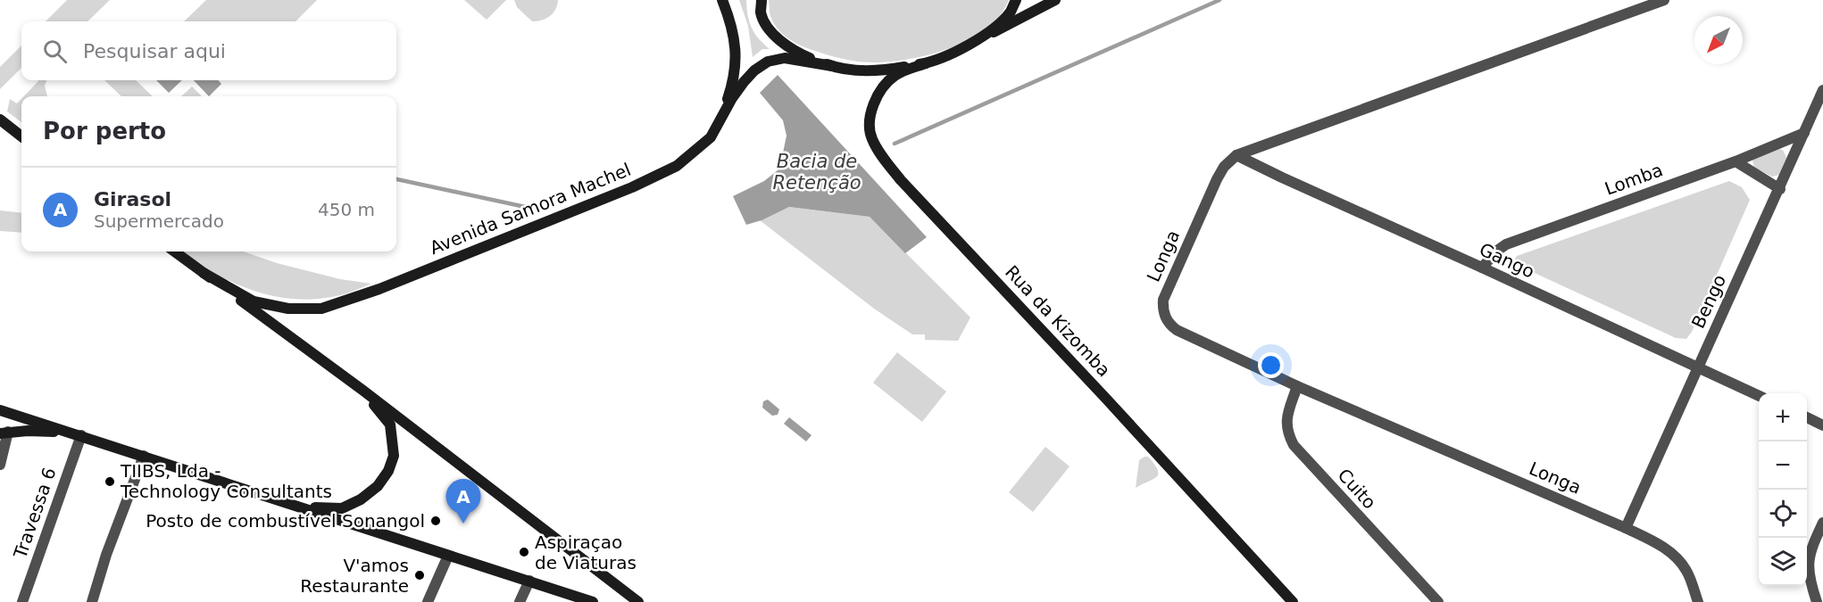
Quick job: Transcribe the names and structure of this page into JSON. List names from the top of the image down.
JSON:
{
  "streets": {
    "main road": ["Avenida Samora Machel", "Rua da Kizomba"],
    "street": [
      "Lomba",
      "Longa",
      "Gango",
      "Bengo",
      "Cuito",
      "Travessa 6"
    ]
  },
  "crossings": [
    ["Lomba", "Gango"],
    ["Lomba", "Bengo"],
    ["Longa", "Gango"],
    ["Longa", "Bengo"],
    ["Longa", "Cuito"],
    ["Gango", "Bengo"]
  ],
  "water": ["Bacia de Retenção"],
  "places": [
    "TIIBS, Lda - Technology Consultants",
    "Posto de combustível Sonangol",
    "Aspiraçao de Viaturas",
    "V'amos Restaurante"
  ],
  "north": "bottom left",
  "page": {
    "search": "Pesquisar aqui",
    "heading": "Por perto",
    "list": [
      {
        "mark": "A",
        "name": "Girasol",
        "note": "Supermercado",
        "value": "450 m"
      }
    ],
    "map_buttons": ["+", "−"],
    "pins": "A"
  }
}
